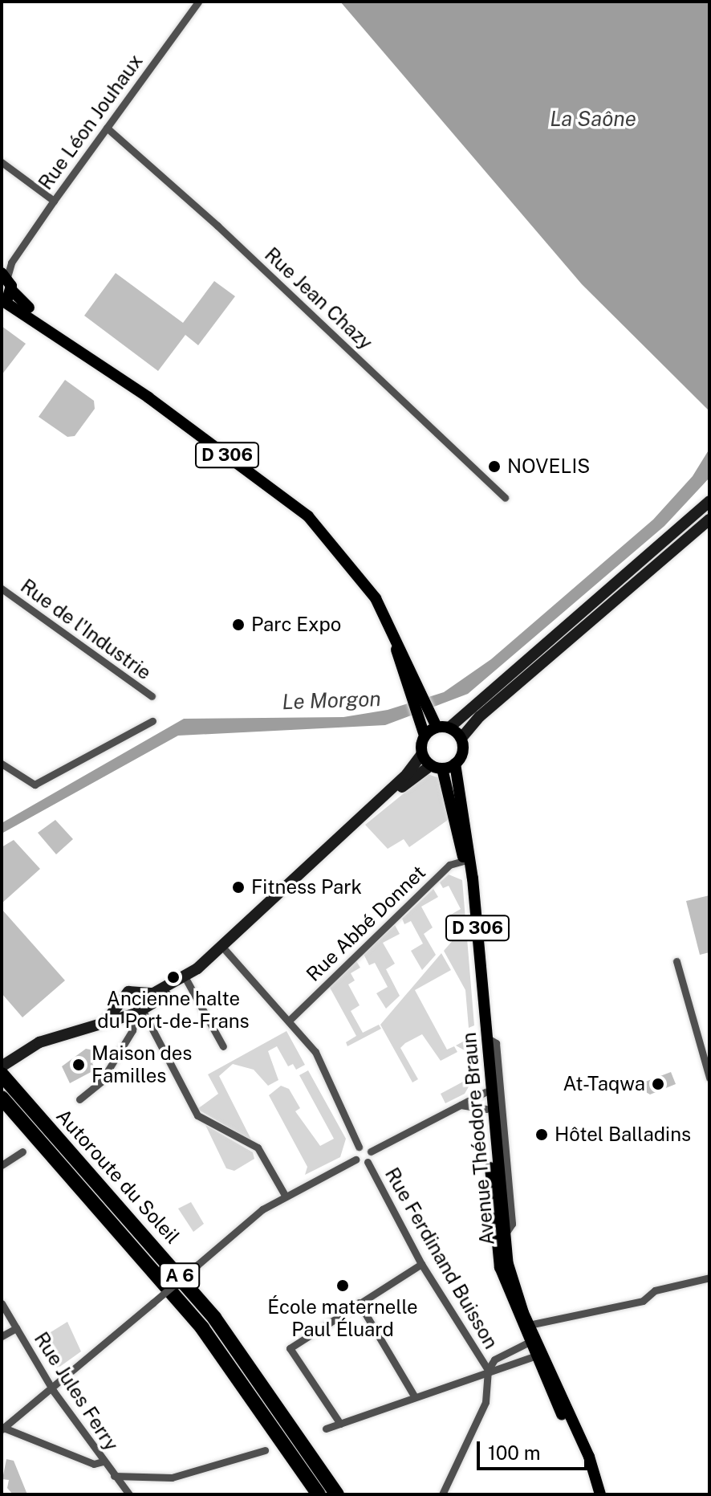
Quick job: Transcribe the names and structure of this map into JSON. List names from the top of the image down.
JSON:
{
  "streets": {
    "highway": ["Autoroute du Soleil", "A 6"],
    "main road": ["D 306", "Avenue Théodore Braun"],
    "street": [
      "Rue Léon Jouhaux",
      "Rue Jean Chazy",
      "Rue de l'Industrie",
      "Rue Abbé Donnet",
      "Rue Ferdinand Buisson",
      "Rue Jules Ferry"
    ]
  },
  "crossings": [
    ["Rue Léon Jouhaux", "Rue Jean Chazy"],
    ["D 306", "Avenue Théodore Braun"],
    ["Rue Abbé Donnet", "Avenue Théodore Braun"]
  ],
  "water": ["La Saône", "Le Morgon"],
  "places": [
    "NOVELIS",
    "Parc Expo",
    "Fitness Park",
    "Ancienne halte du Port-de-Frans",
    "Maison des Familles",
    "At-Taqwa",
    "Hôtel Balladins",
    "École maternelle Paul Éluard"
  ],
  "scale_bar": "100 m"
}
